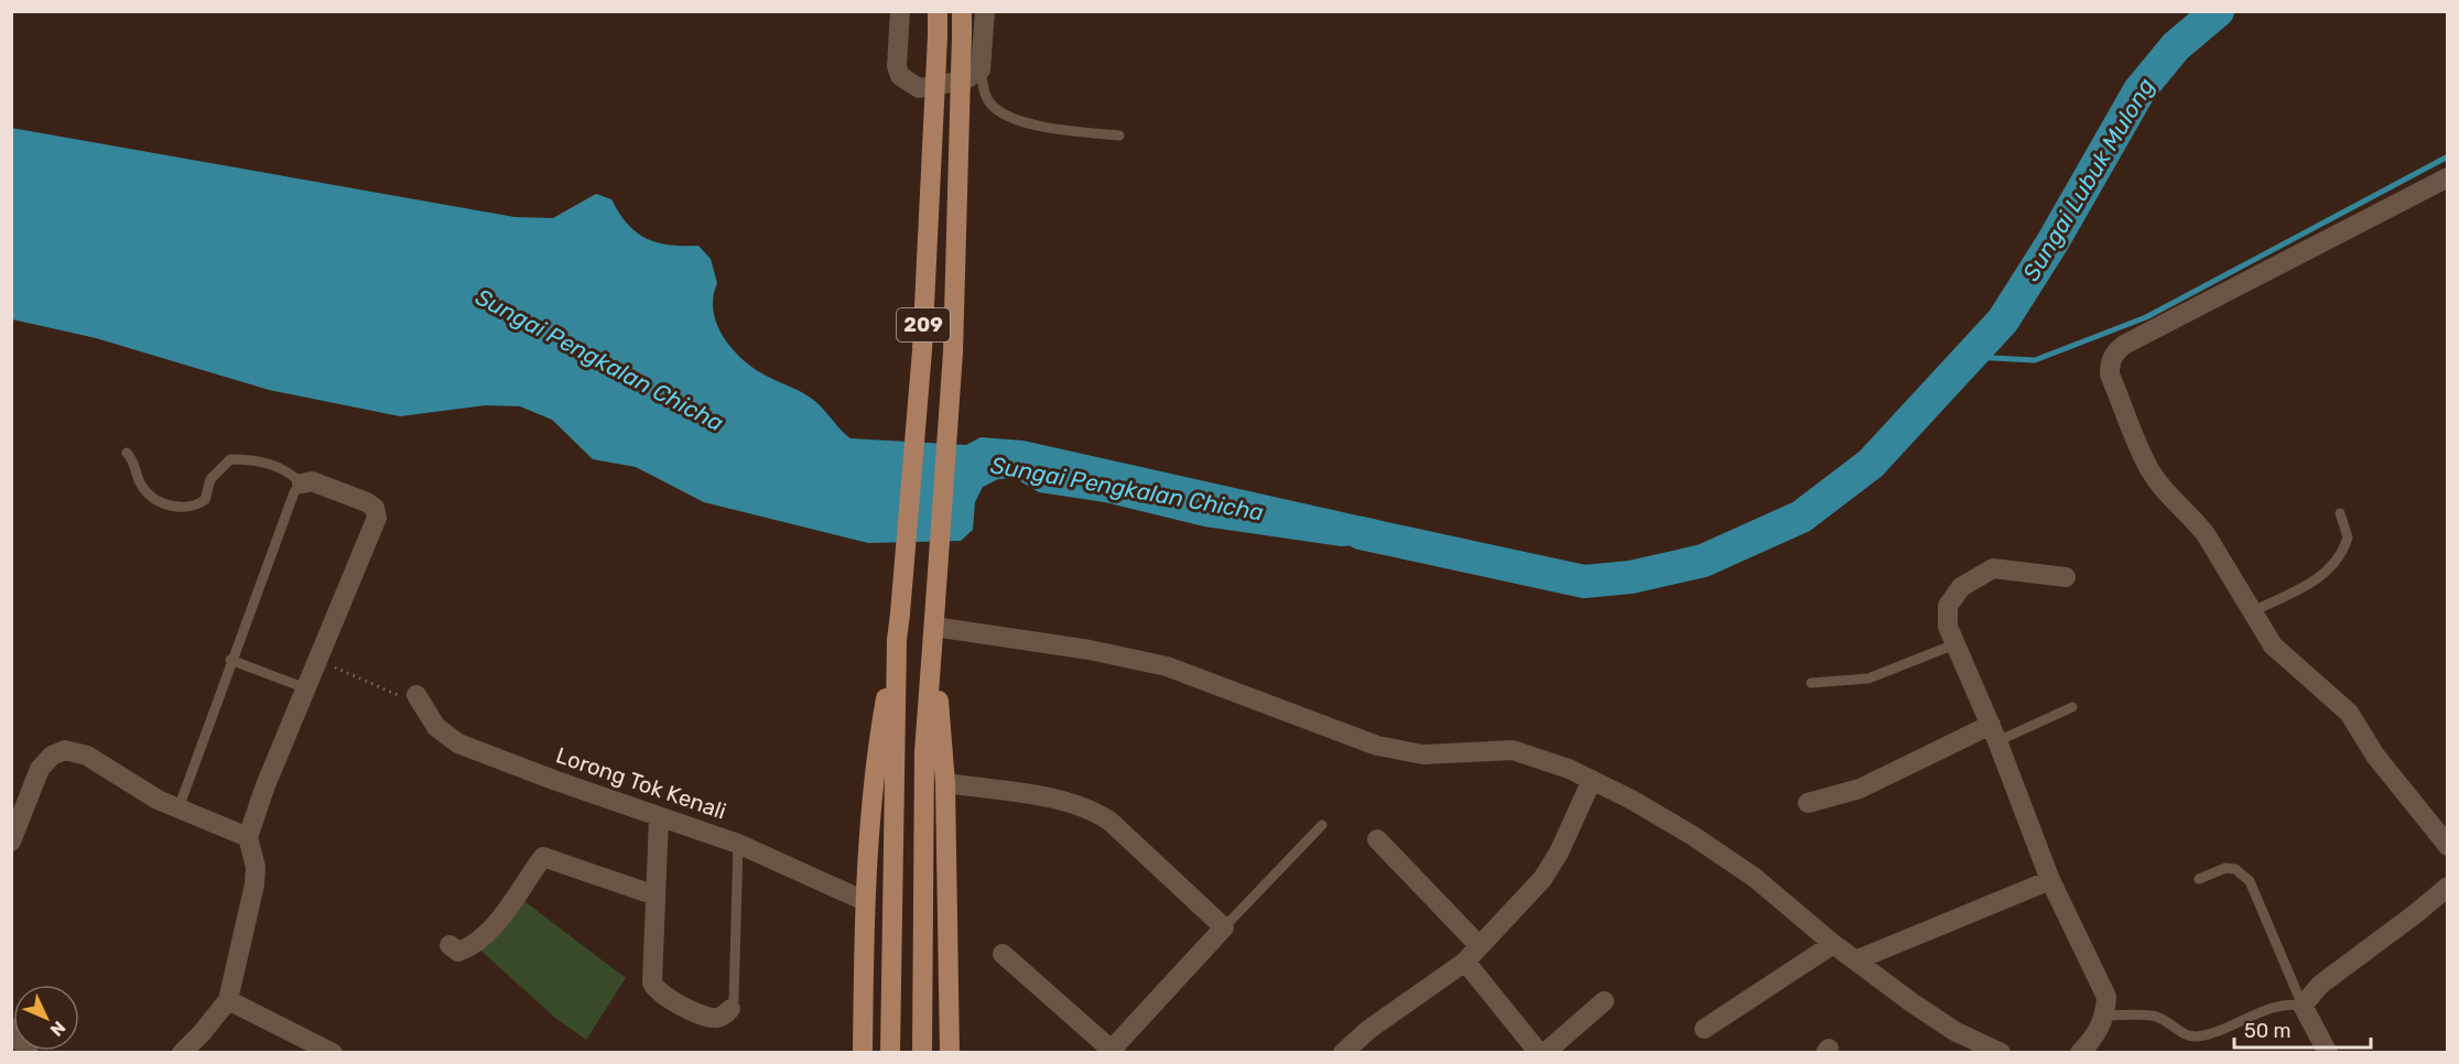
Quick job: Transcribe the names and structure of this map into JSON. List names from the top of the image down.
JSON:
{
  "streets": {
    "main road": ["209"],
    "street": ["Lorong Tok Kenali"]
  },
  "water": ["Sungai Lubuk Mulong", "Sungai Pengkalan Chicha"],
  "scale_bar": "50 m",
  "north": "bottom right"
}
